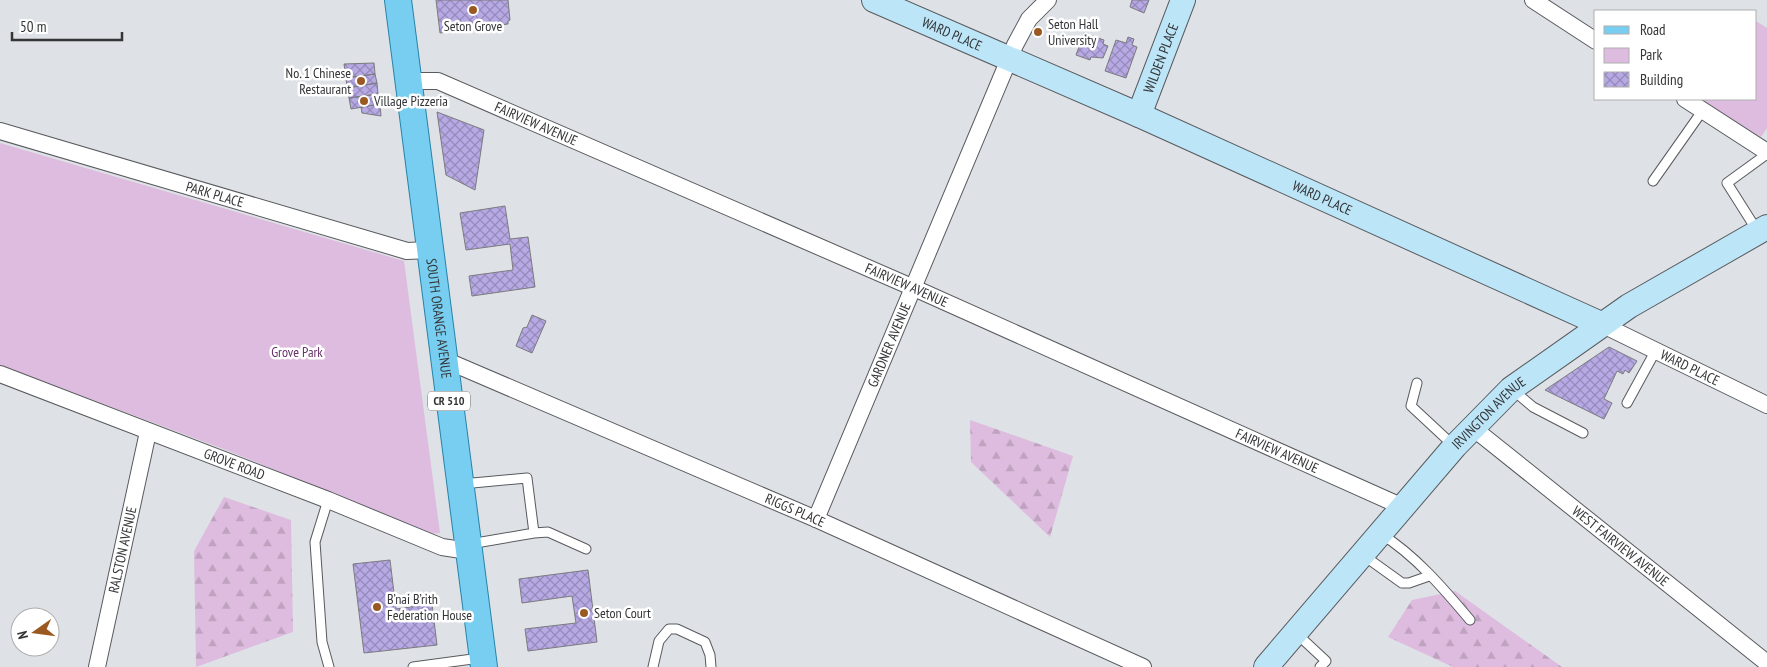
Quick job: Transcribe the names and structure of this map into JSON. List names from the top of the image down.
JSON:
{
  "streets": {
    "main road": ["SOUTH ORANGE AVENUE", "CR 510"],
    "street": [
      "WARD PLACE",
      "WILDEN PLACE",
      "FAIRVIEW AVENUE",
      "PARK PLACE",
      "GARDNER AVENUE",
      "IRVINGTON AVENUE",
      "GROVE ROAD",
      "RIGGS PLACE",
      "WEST FAIRVIEW AVENUE",
      "RALSTON AVENUE"
    ]
  },
  "crossings": [
    ["WARD PLACE", "WILDEN PLACE"],
    ["WARD PLACE", "GARDNER AVENUE"],
    ["WARD PLACE", "IRVINGTON AVENUE"],
    ["FAIRVIEW AVENUE", "SOUTH ORANGE AVENUE"],
    ["FAIRVIEW AVENUE", "GARDNER AVENUE"],
    ["FAIRVIEW AVENUE", "IRVINGTON AVENUE"],
    ["PARK PLACE", "SOUTH ORANGE AVENUE"],
    ["SOUTH ORANGE AVENUE", "GROVE ROAD"],
    ["SOUTH ORANGE AVENUE", "RIGGS PLACE"],
    ["GARDNER AVENUE", "RIGGS PLACE"],
    ["IRVINGTON AVENUE", "WEST FAIRVIEW AVENUE"],
    ["GROVE ROAD", "RALSTON AVENUE"]
  ],
  "parks": ["Grove Park"],
  "places": [
    "Seton Grove",
    "Seton Hall University",
    "No. 1 Chinese Restaurant",
    "Village Pizzeria",
    "B’nai B’rith Federation House",
    "Seton Court"
  ],
  "legend": ["Road", "Park", "Building"],
  "scale_bar": "50 m",
  "north": "left"
}
